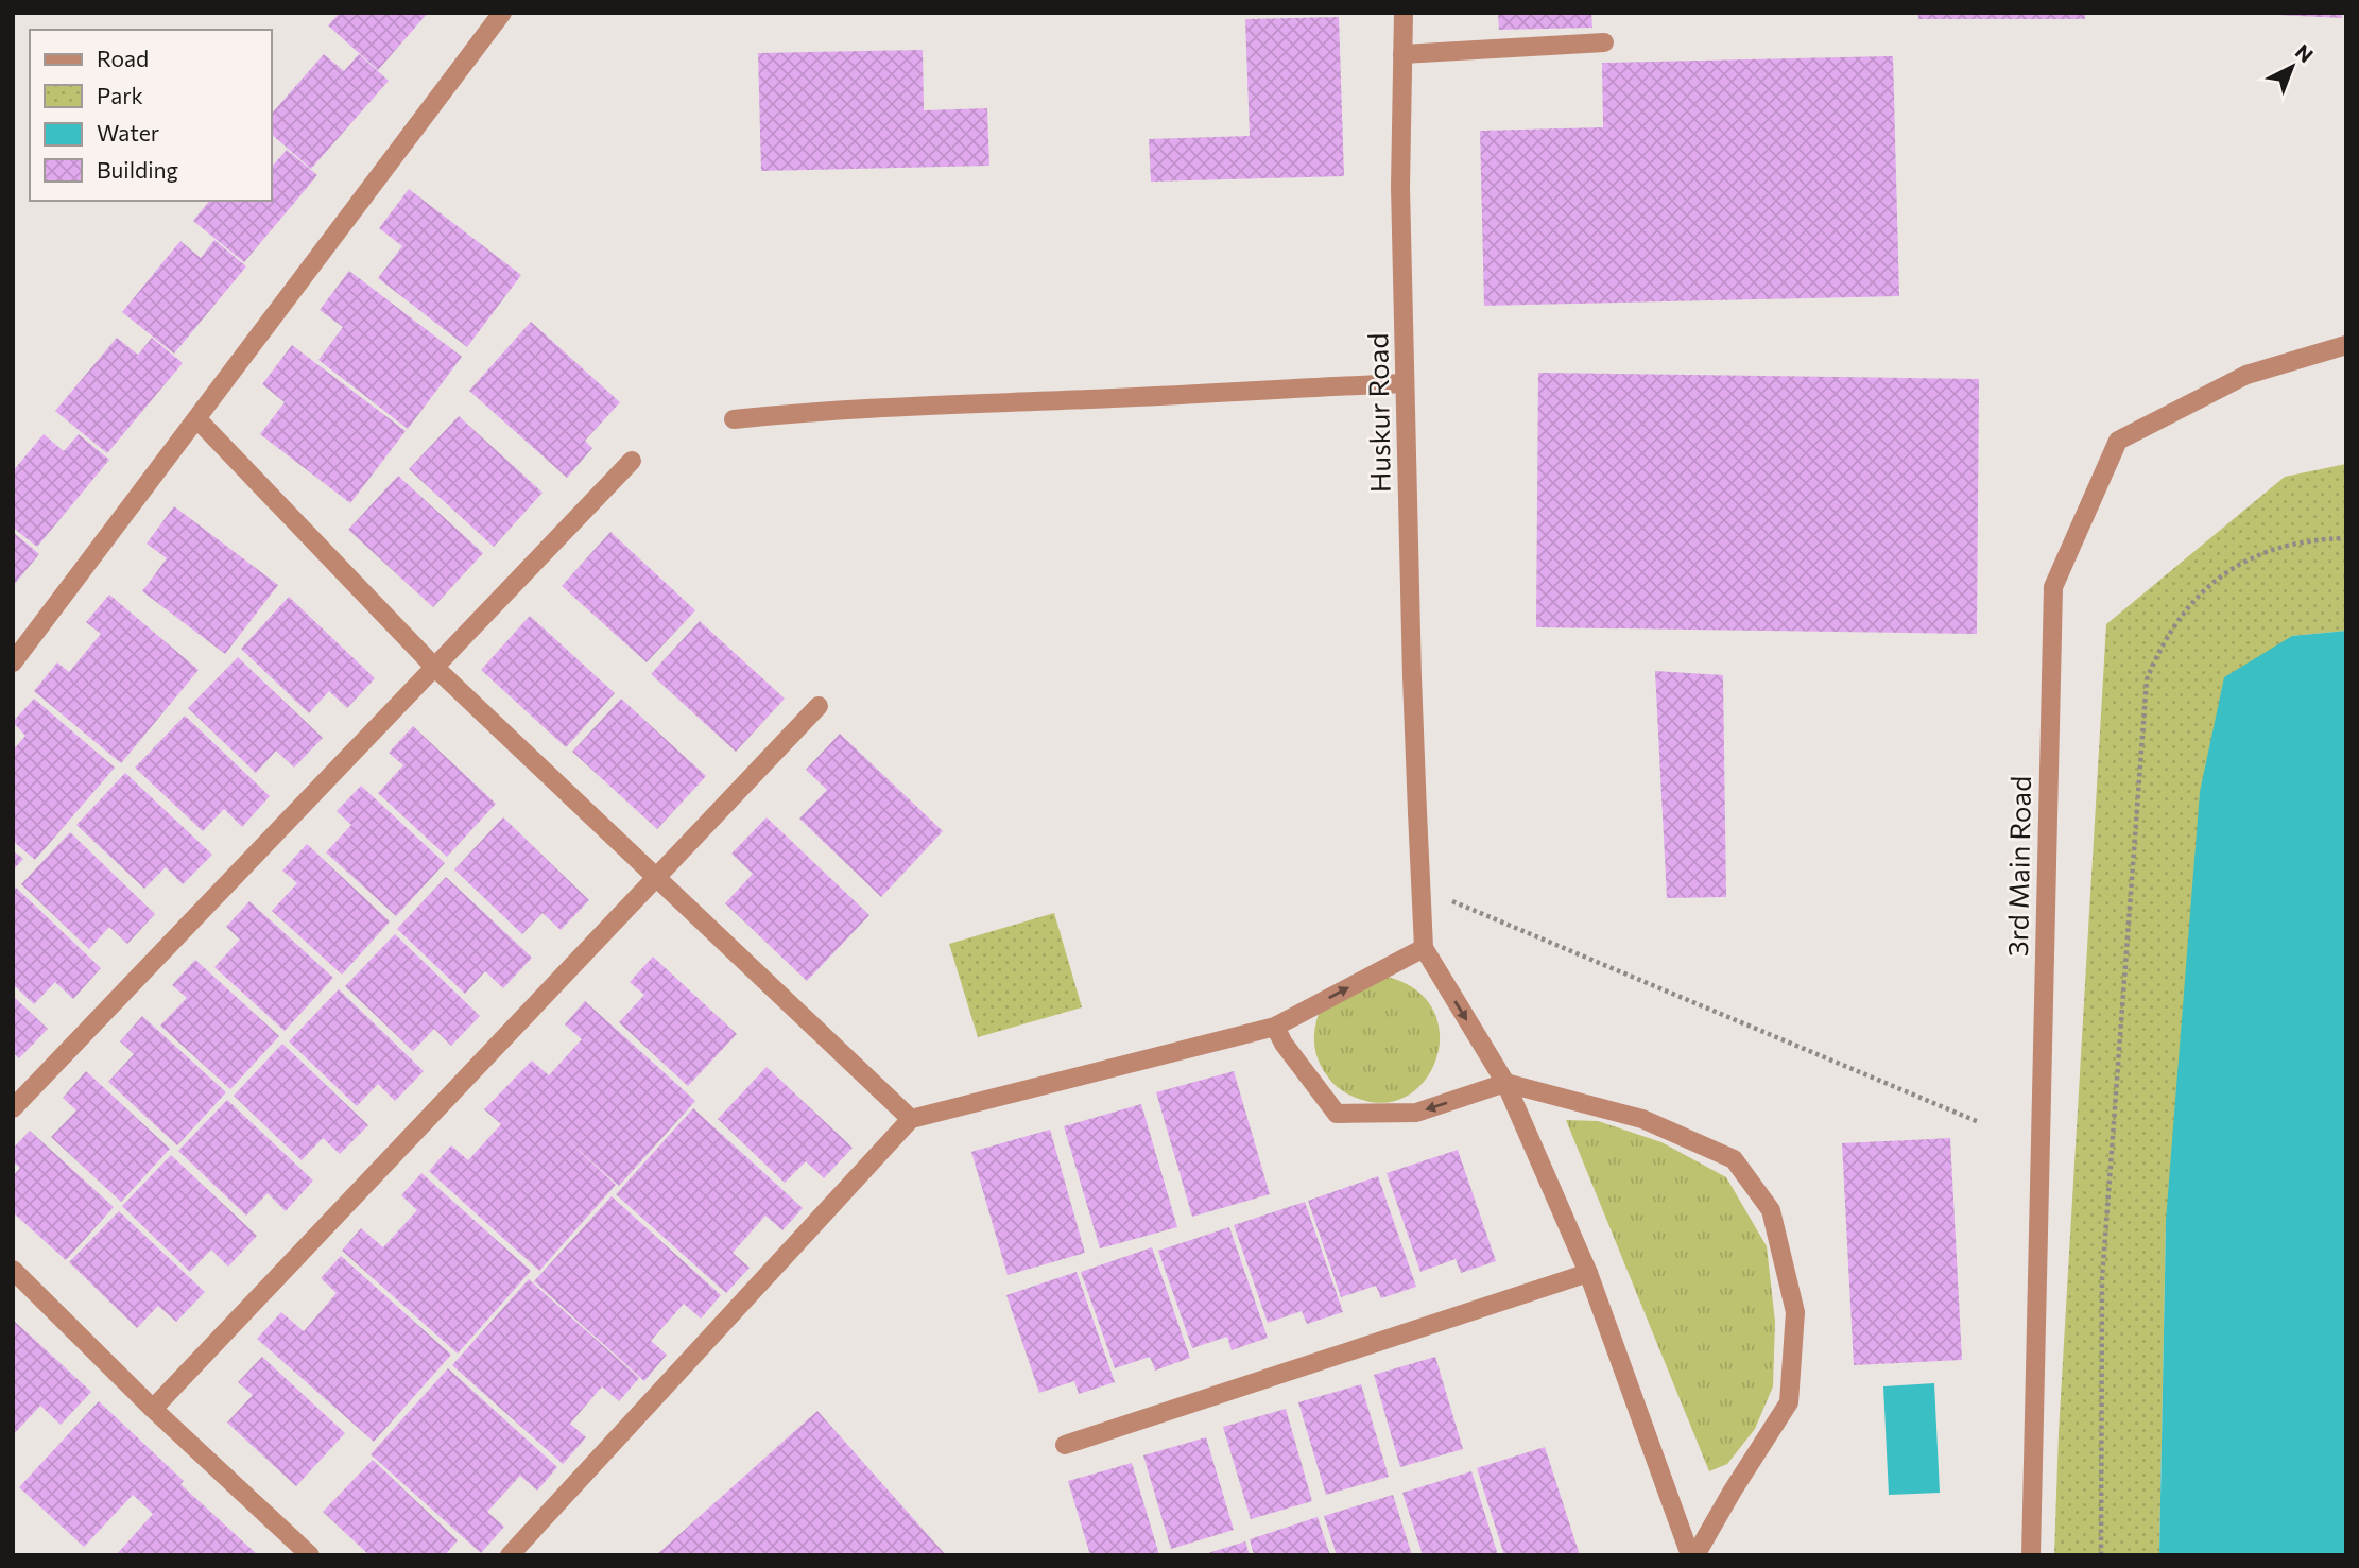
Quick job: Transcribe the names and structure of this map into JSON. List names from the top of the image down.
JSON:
{
  "streets": {
    "street": ["Huskur Road", "3rd Main Road"]
  },
  "legend": [
    "Road",
    "Park",
    "Water",
    "Building"
  ],
  "north": "top right"
}
